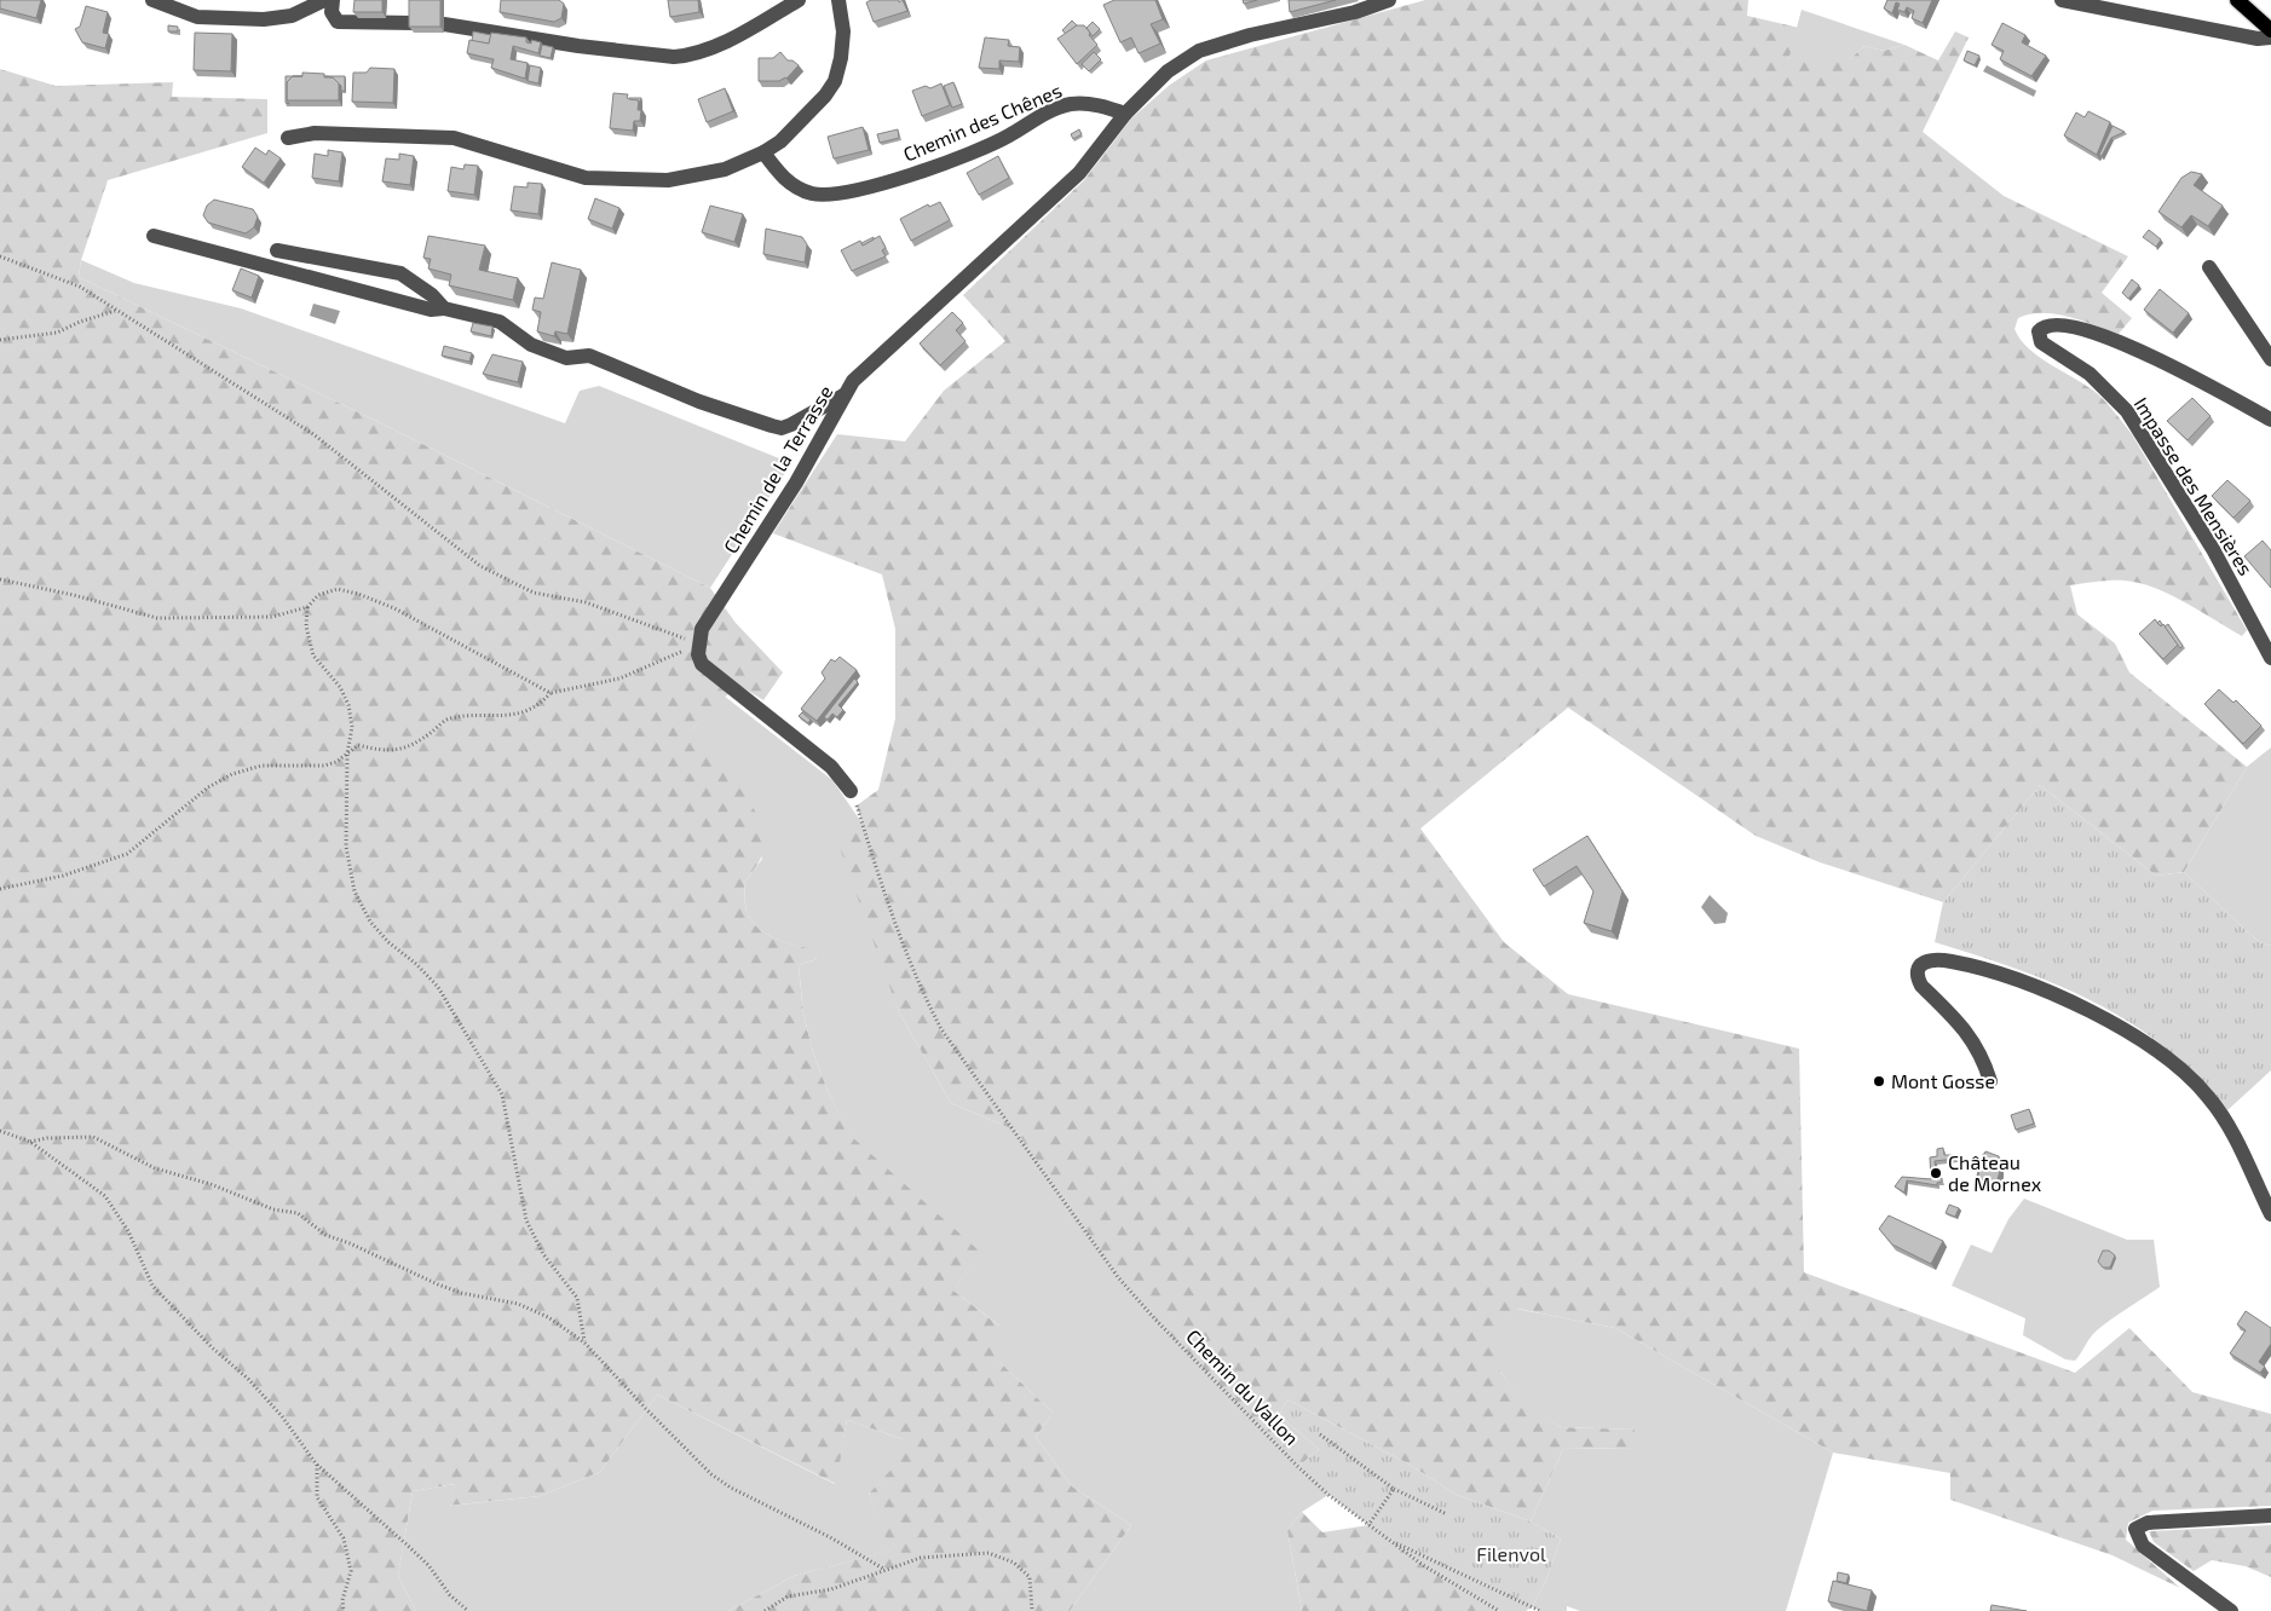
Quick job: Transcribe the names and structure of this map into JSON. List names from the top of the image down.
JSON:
{
  "streets": {
    "street": ["Chemin des Chênes", "Chemin de la Terrasse", "Impasse des Mensières"],
    "path": ["Chemin du Vallon"]
  },
  "crossings": [
    ["Chemin des Chênes", "Chemin de la Terrasse"]
  ],
  "parks": ["Filenvol"],
  "places": ["Mont Gosse", "Château de Mornex"]
}
